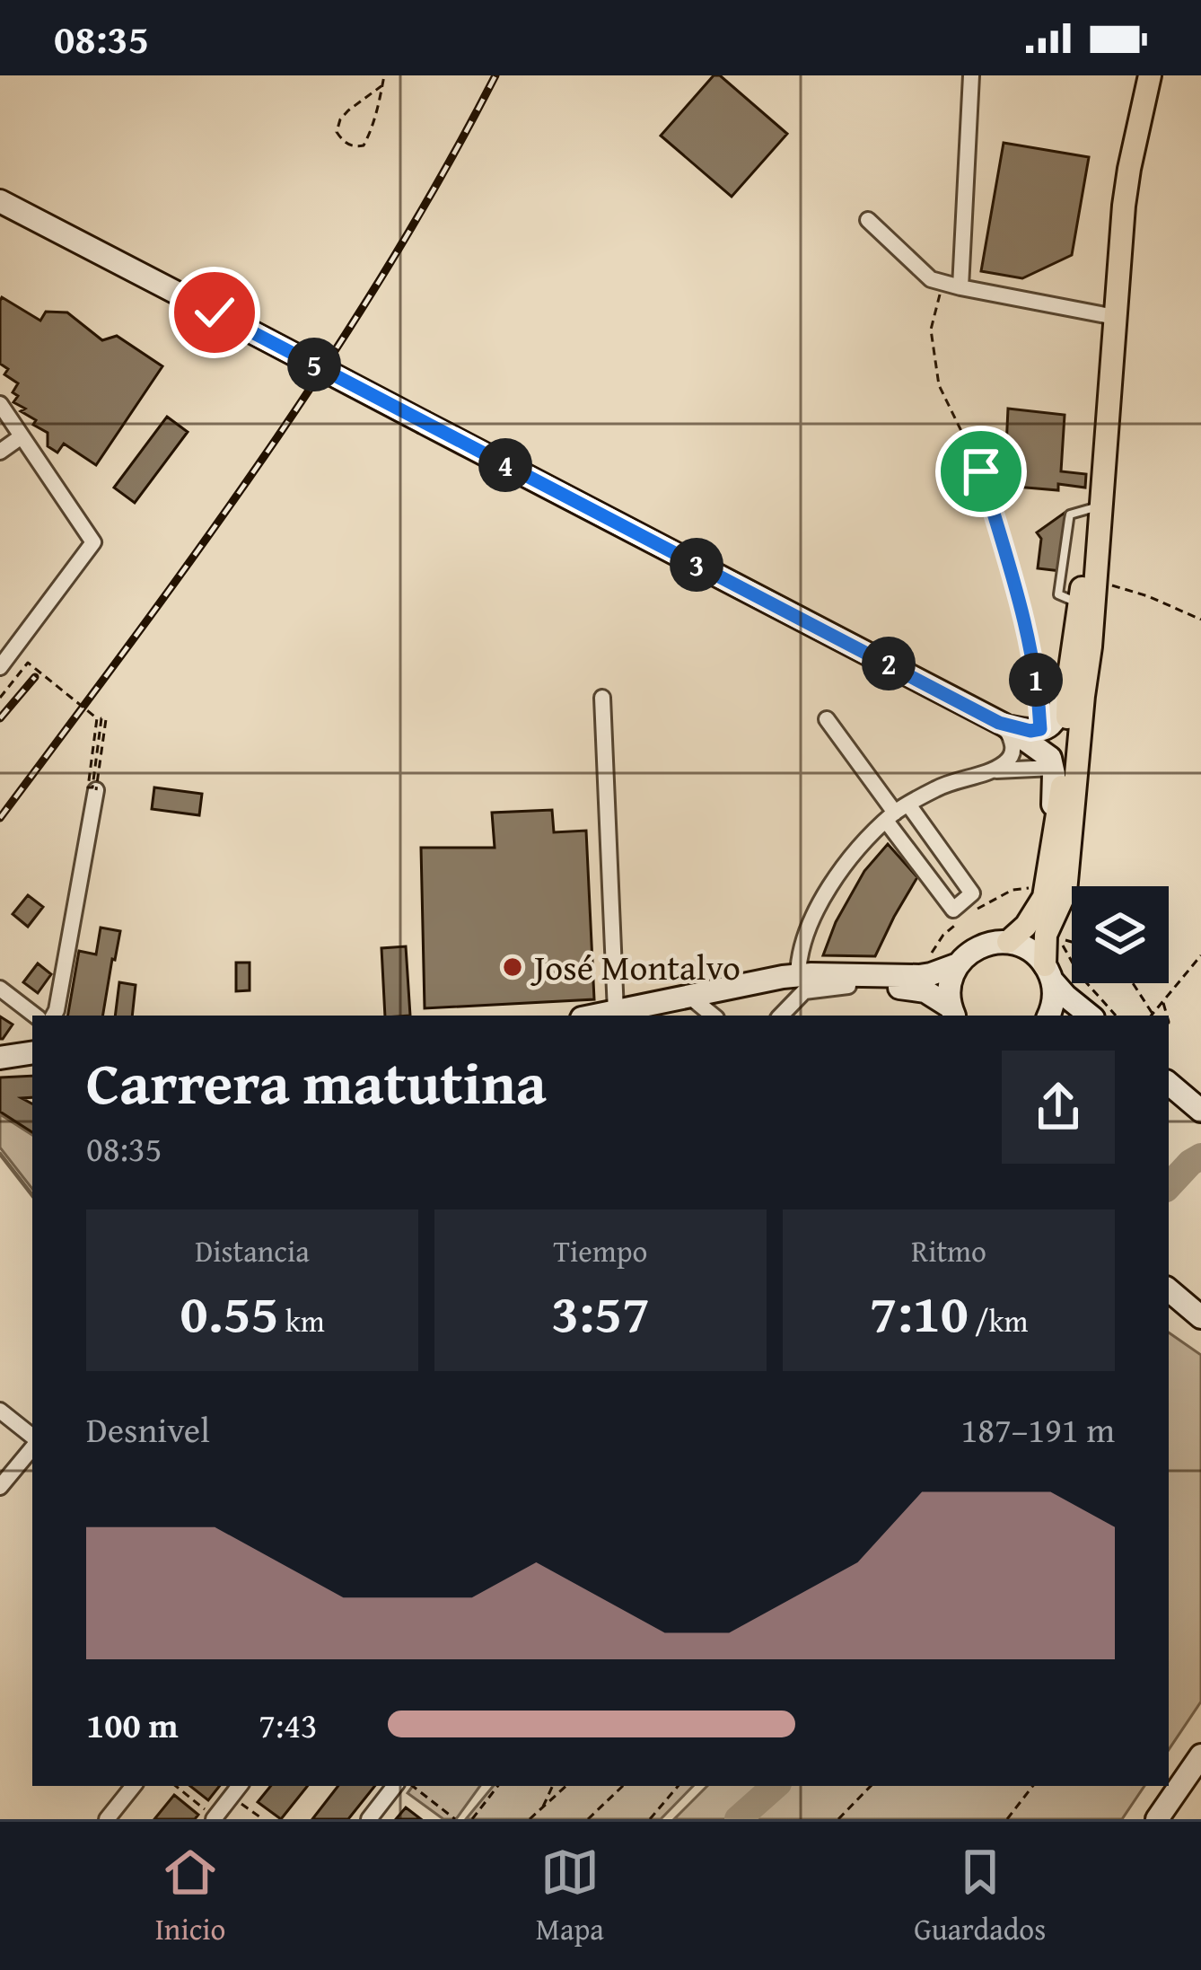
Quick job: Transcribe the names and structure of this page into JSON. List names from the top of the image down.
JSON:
{
  "places": ["José Montalvo"],
  "page": {
    "status": "08:35",
    "pins": [
      "5",
      "4",
      "3",
      "2",
      "1"
    ],
    "heading": ["Carrera matutina", "08:35"],
    "stats": [
      ["Distancia", "0.55 km"],
      ["Tiempo", "3:57"],
      ["Ritmo", "7:10 /km"]
    ],
    "chart": ["Desnivel", "187–191 m"],
    "list": [
      {
        "name": "100 m",
        "note": "7:43"
      }
    ],
    "tabs": ["Inicio", "Mapa", "Guardados"]
  }
}
